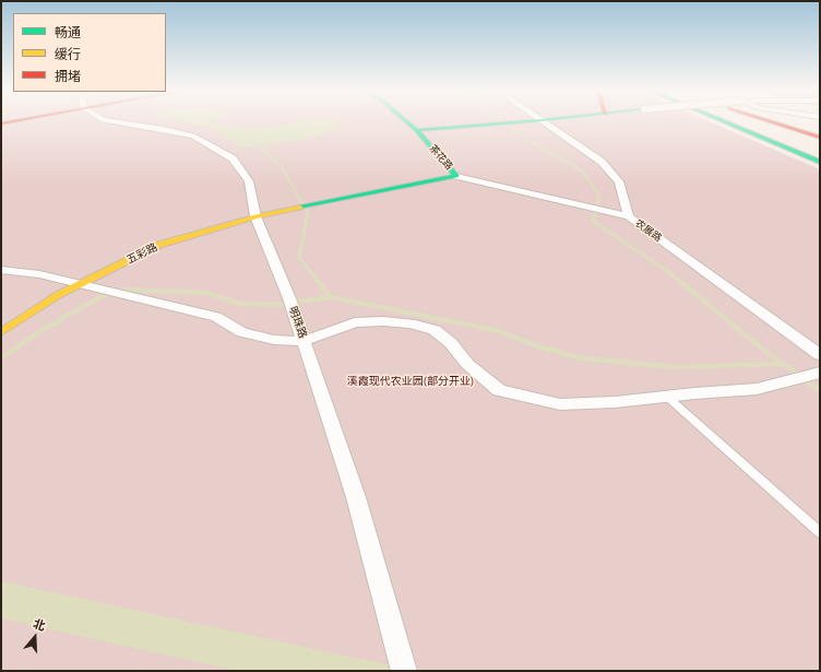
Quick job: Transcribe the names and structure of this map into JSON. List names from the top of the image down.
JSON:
{
  "streets": {
    "main road": ["茶花路", "五彩路"],
    "street": ["农展路", "明珠路"]
  },
  "crossings": [
    ["茶花路", "五彩路"],
    ["五彩路", "明珠路"]
  ],
  "parks": ["溪霞现代农业园(部分开业)"],
  "legend": ["畅通", "缓行", "拥堵"],
  "north": "top"
}
